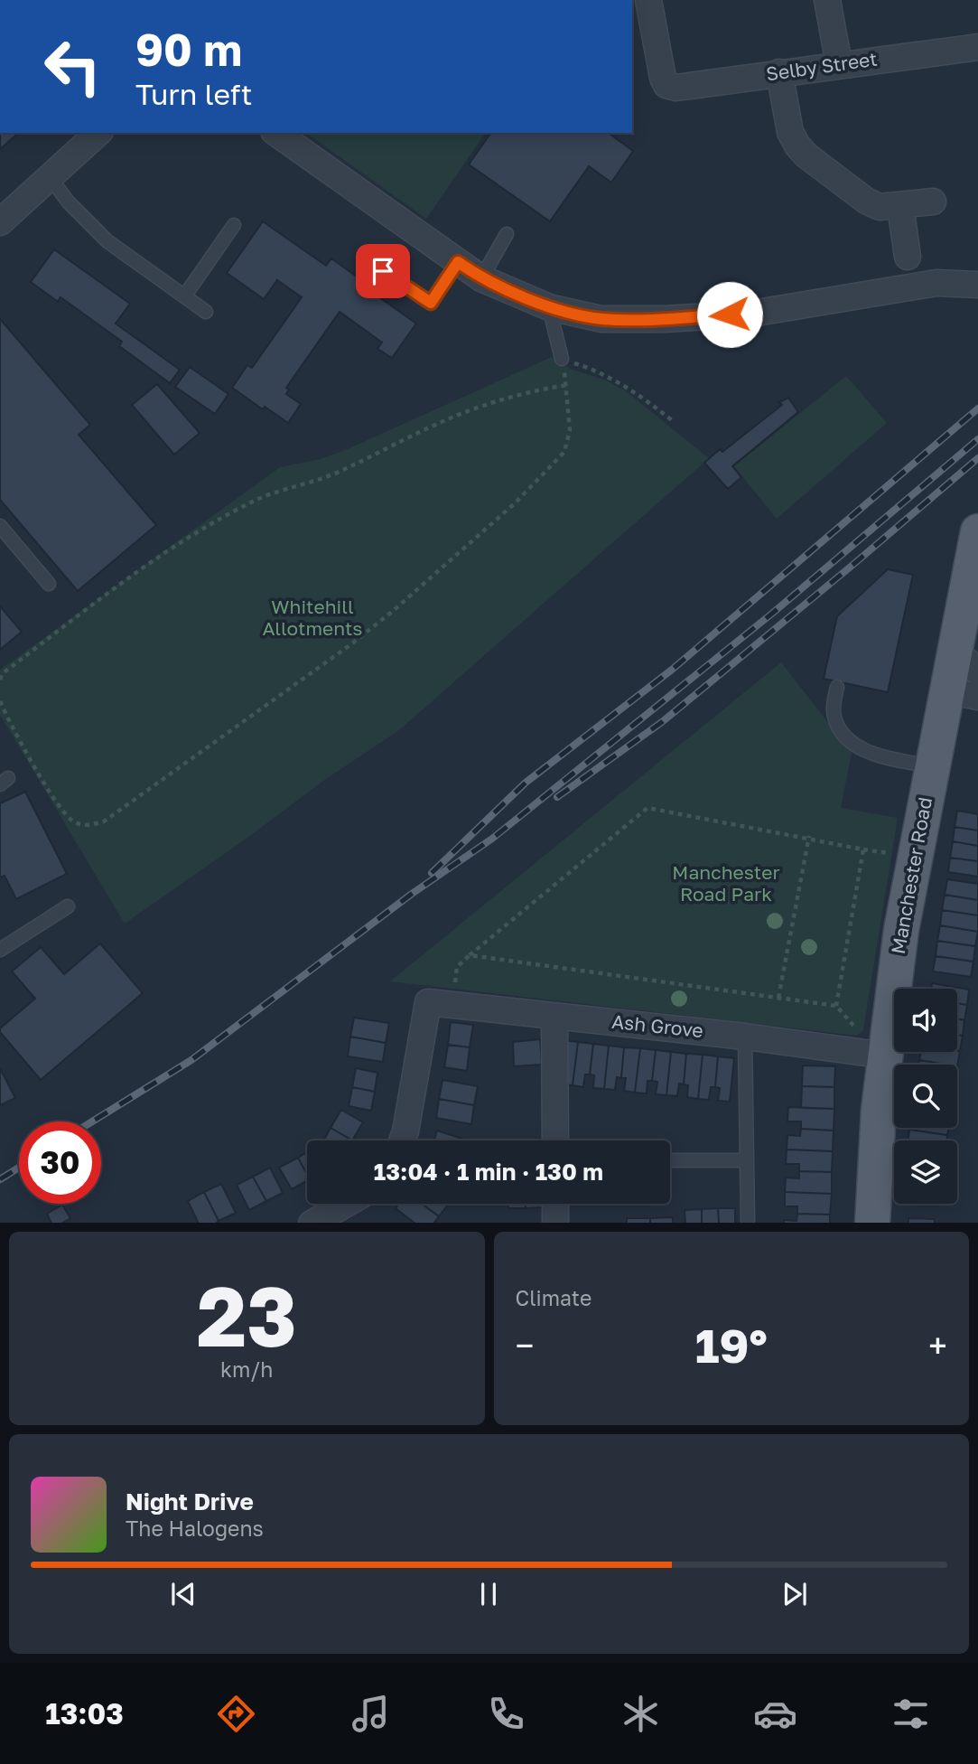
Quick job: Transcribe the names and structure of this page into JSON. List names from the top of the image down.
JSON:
{
  "streets": {
    "main road": ["Manchester Road"],
    "street": ["Selby Street", "Ash Grove"]
  },
  "crossings": [
    ["Manchester Road", "Ash Grove"]
  ],
  "parks": ["Whitehill Allotments", "Manchester Road Park"],
  "page": {
    "turn": ["90 m", "Turn left"],
    "limit": "30",
    "trip": "13:04 · 1 min · 130 m",
    "tile": [
      ["23", "km/h"],
      "Climate"
    ],
    "heat": ["−", "19°", "+"],
    "song": ["Night Drive", "The Halogens"],
    "tabs": "13:03"
  }
}
